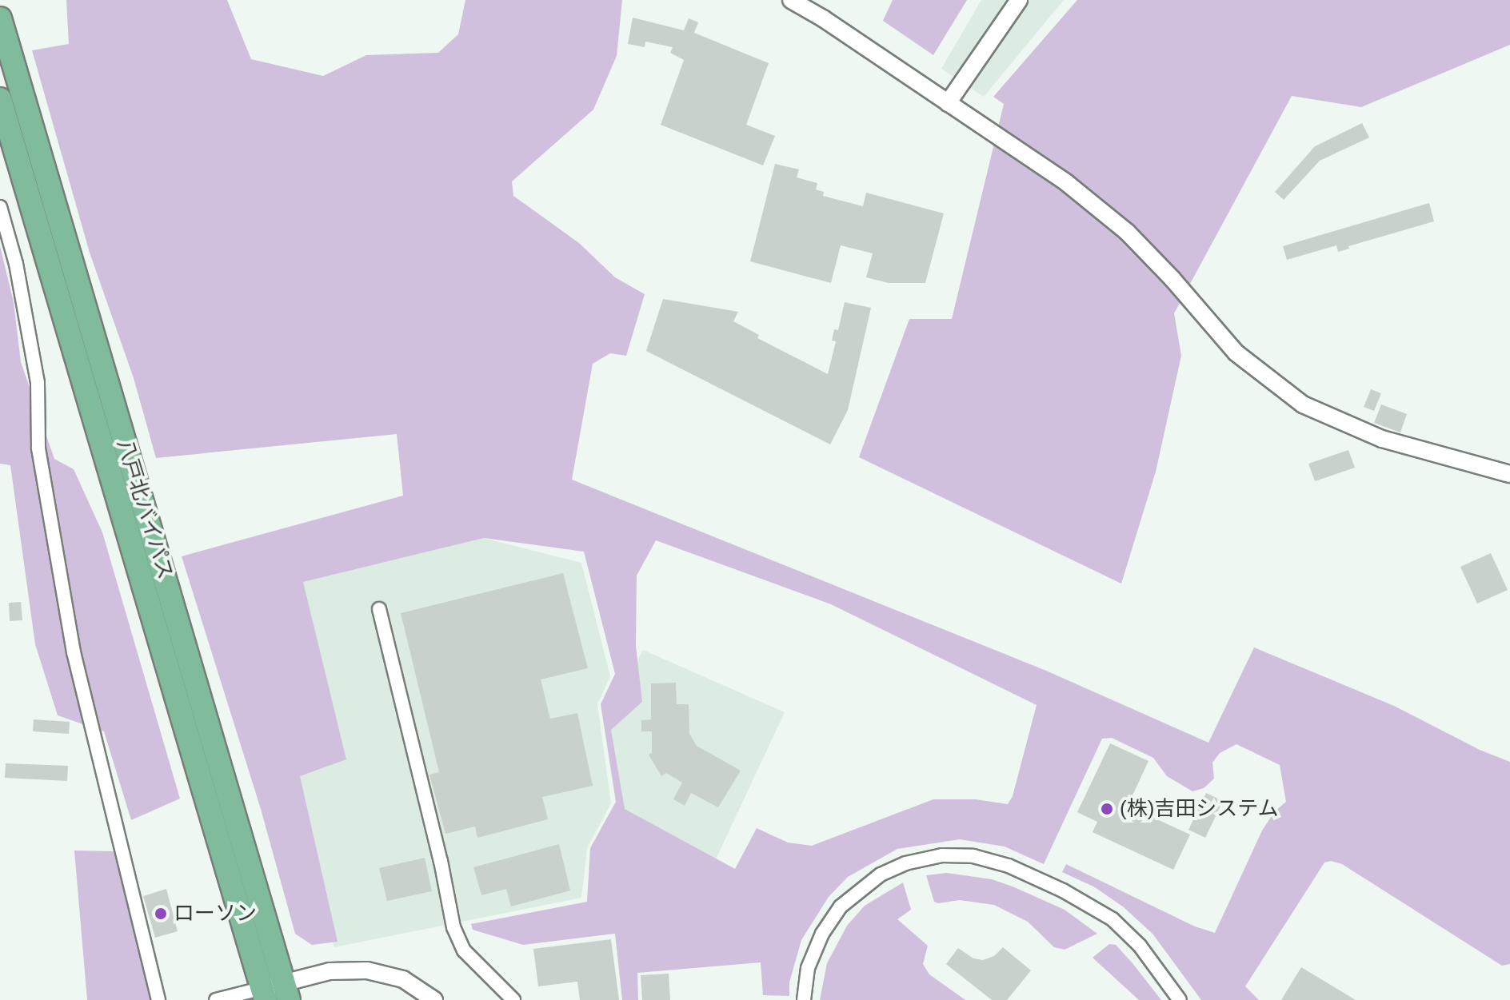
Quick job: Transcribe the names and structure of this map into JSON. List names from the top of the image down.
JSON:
{
  "streets": {
    "highway": ["八戸北バイパス"]
  },
  "places": ["(株)吉田システム", "ローソン"]
}
